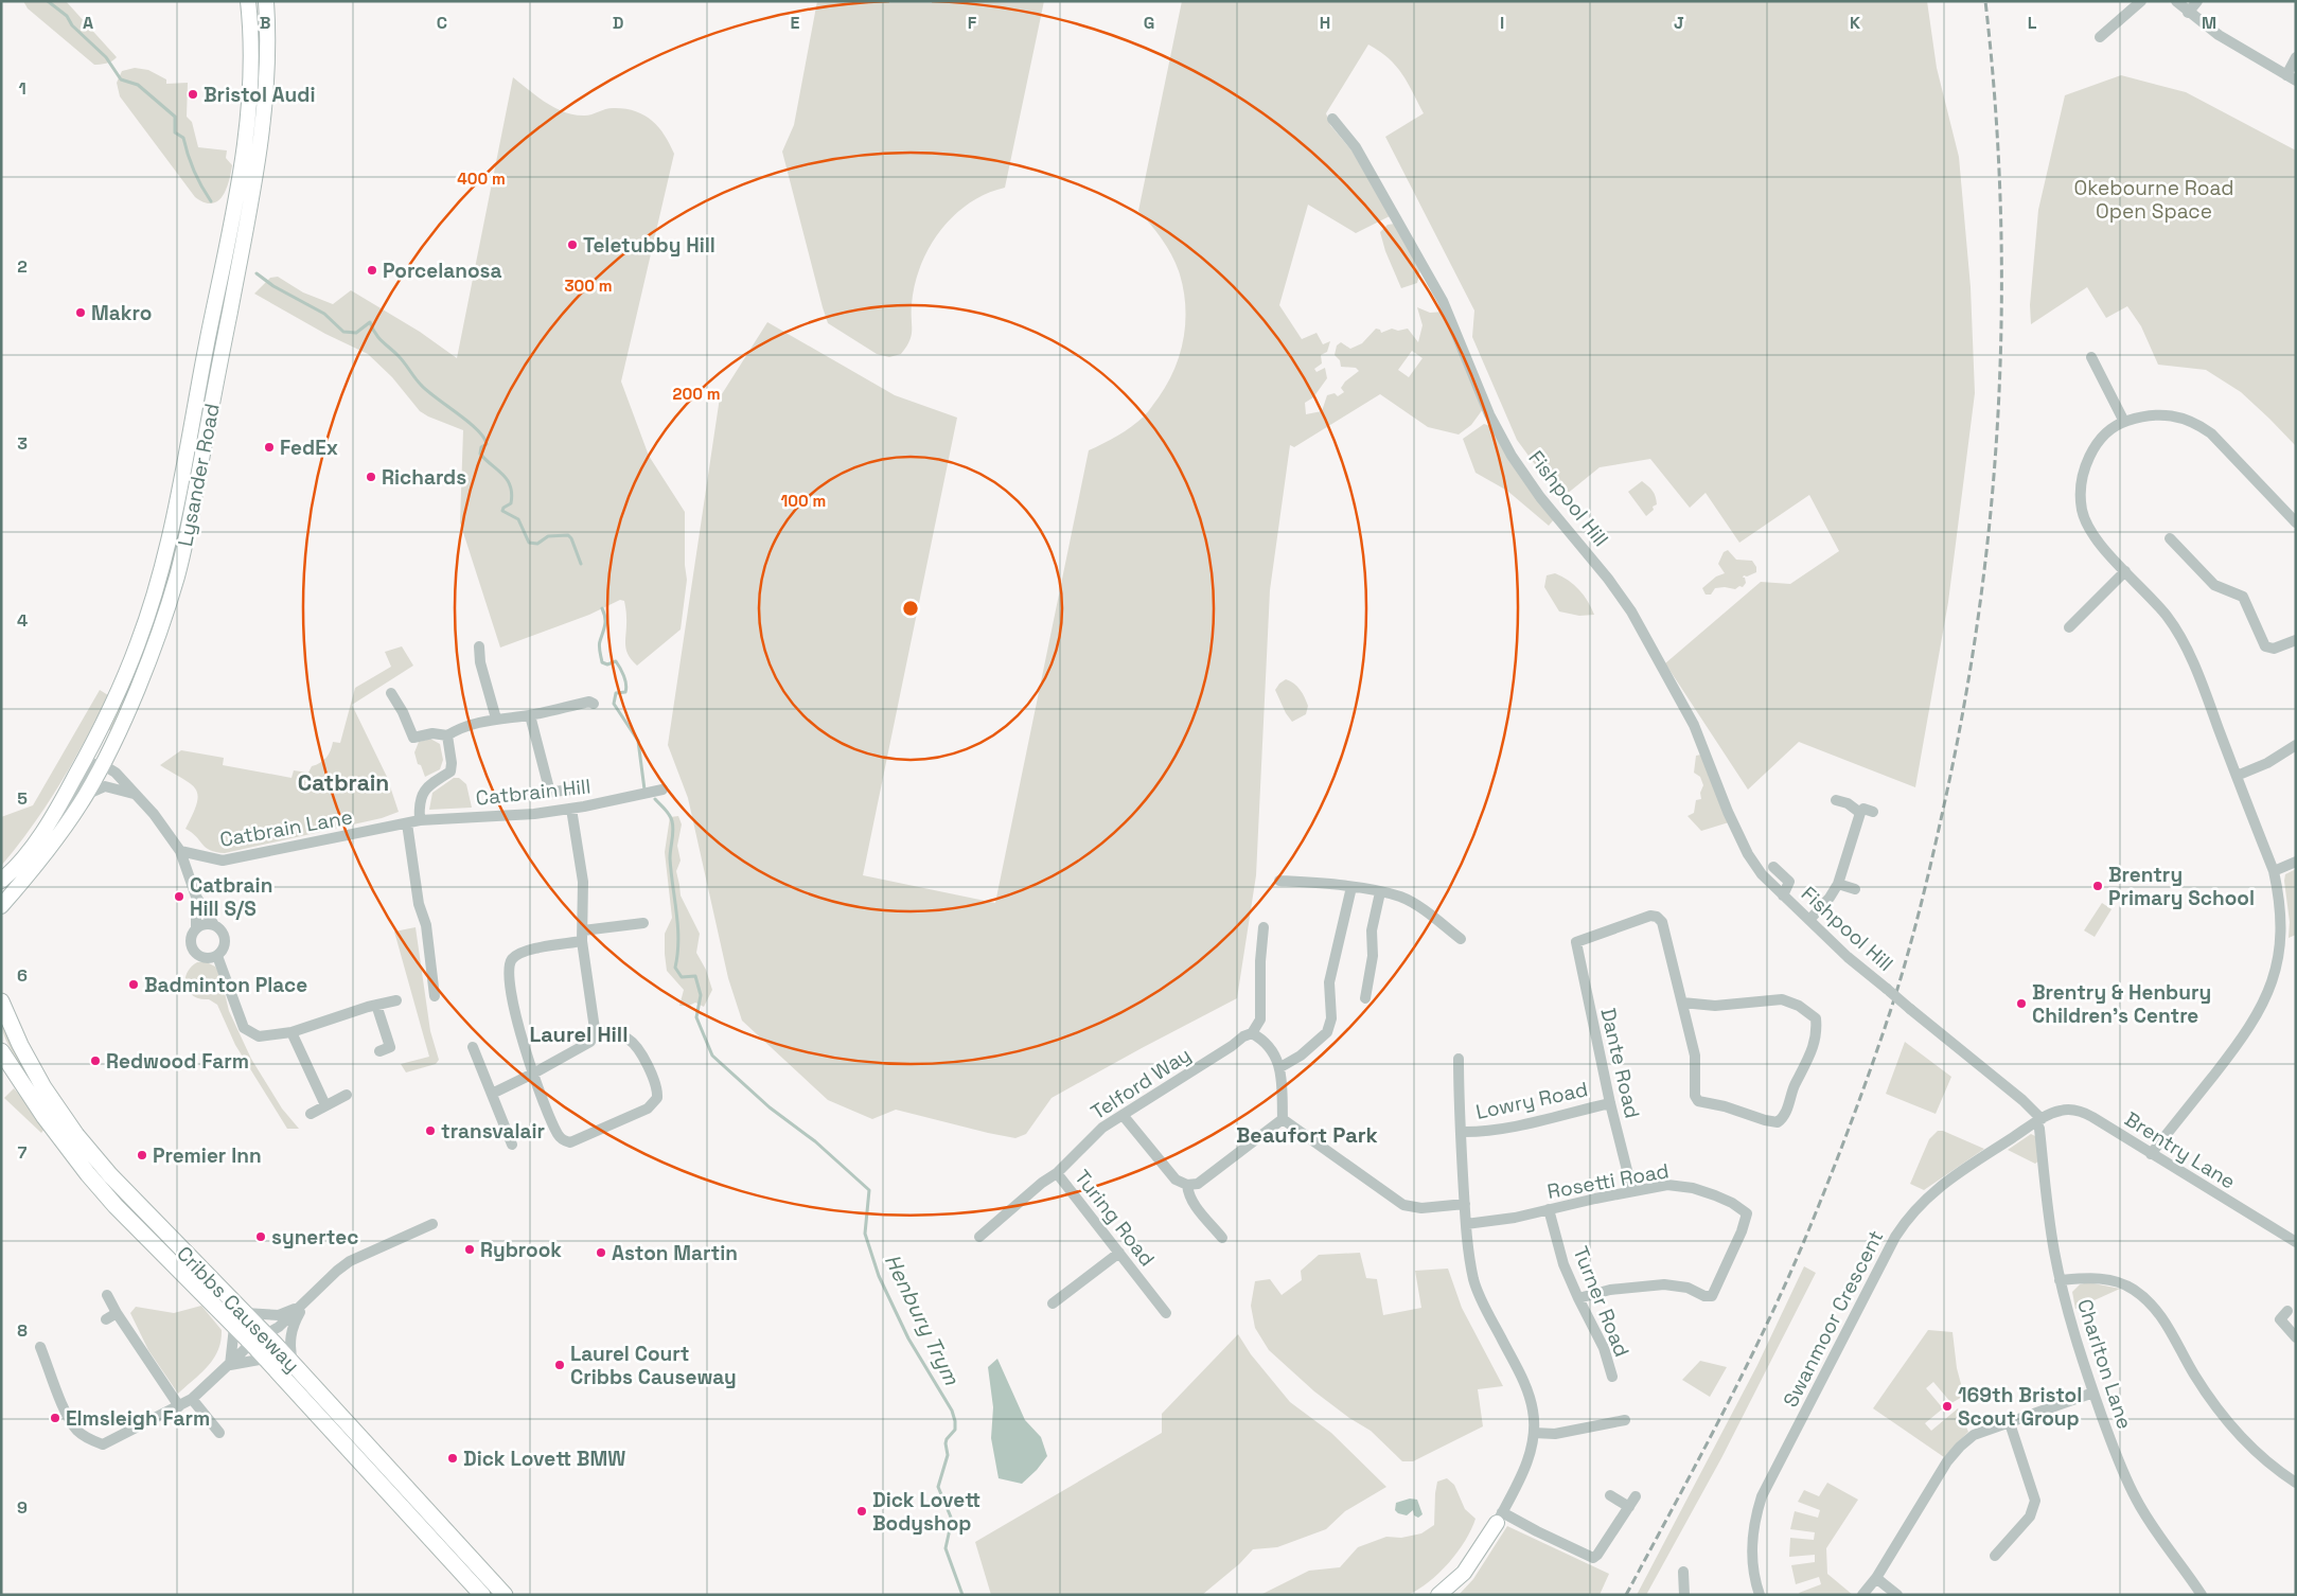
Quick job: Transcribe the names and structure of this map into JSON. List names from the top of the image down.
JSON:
{
  "streets": {
    "main road": ["Cribbs Causeway"],
    "street": [
      "Lysander Road",
      "Fishpool Hill",
      "Catbrain Hill",
      "Catbrain Lane",
      "Dante Road",
      "Telford Way",
      "Lowry Road",
      "Brentry Lane",
      "Rosetti Road",
      "Turing Road",
      "Turner Road",
      "Swanmoor Crescent",
      "Charlton Lane"
    ]
  },
  "crossings": [
    ["Fishpool Hill", "Brentry Lane"],
    ["Fishpool Hill", "Swanmoor Crescent"],
    ["Fishpool Hill", "Charlton Lane"],
    ["Catbrain Hill", "Catbrain Lane"],
    ["Dante Road", "Lowry Road"],
    ["Dante Road", "Rosetti Road"],
    ["Telford Way", "Turing Road"],
    ["Brentry Lane", "Swanmoor Crescent"],
    ["Brentry Lane", "Charlton Lane"],
    ["Rosetti Road", "Turner Road"],
    ["Swanmoor Crescent", "Charlton Lane"]
  ],
  "districts": ["Catbrain", "Laurel Hill", "Beaufort Park"],
  "water": ["Henbury Trym"],
  "parks": ["Okebourne Road Open Space"],
  "places": [
    "Bristol Audi",
    "Teletubby Hill",
    "Porcelanosa",
    "Makro",
    "FedEx",
    "Richards",
    "Brentry Primary School",
    "Catbrain Hill S/S",
    "Badminton Place",
    "Brentry & Henbury Children's Centre",
    "Redwood Farm",
    "transvalair",
    "Premier Inn",
    "synertec",
    "Rybrook",
    "Aston Martin",
    "Laurel Court Cribbs Causeway",
    "169th Bristol Scout Group",
    "Elmsleigh Farm",
    "Dick Lovett BMW",
    "Dick Lovett Bodyshop"
  ],
  "grid": {
    "columns": [
      "A",
      "B",
      "C",
      "D",
      "E",
      "F",
      "G",
      "H",
      "I",
      "J",
      "K",
      "L",
      "M"
    ],
    "rows": [
      "1",
      "2",
      "3",
      "4",
      "5",
      "6",
      "7",
      "8",
      "9"
    ]
  },
  "rings": [
    "400 m",
    "300 m",
    "200 m",
    "100 m"
  ]
}
